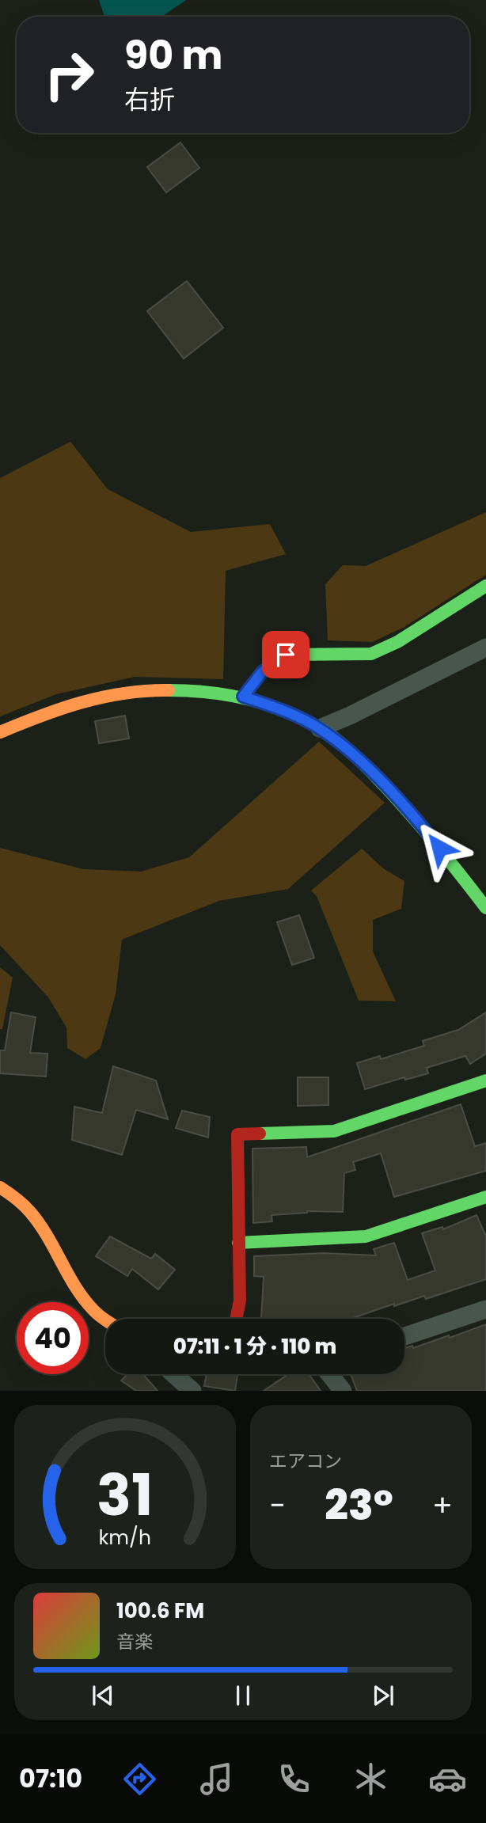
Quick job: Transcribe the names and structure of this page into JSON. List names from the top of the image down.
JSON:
{
  "page": {
    "turn": ["90 m", "右折"],
    "limit": "40",
    "trip": "07:11 · 1 分 · 110 m",
    "tile": "エアコン",
    "heat": ["−", "23°", "+"],
    "song": ["100.6 FM", "音楽"],
    "tabs": "07:10",
    "gauge": ["31", "km/h"]
  }
}
